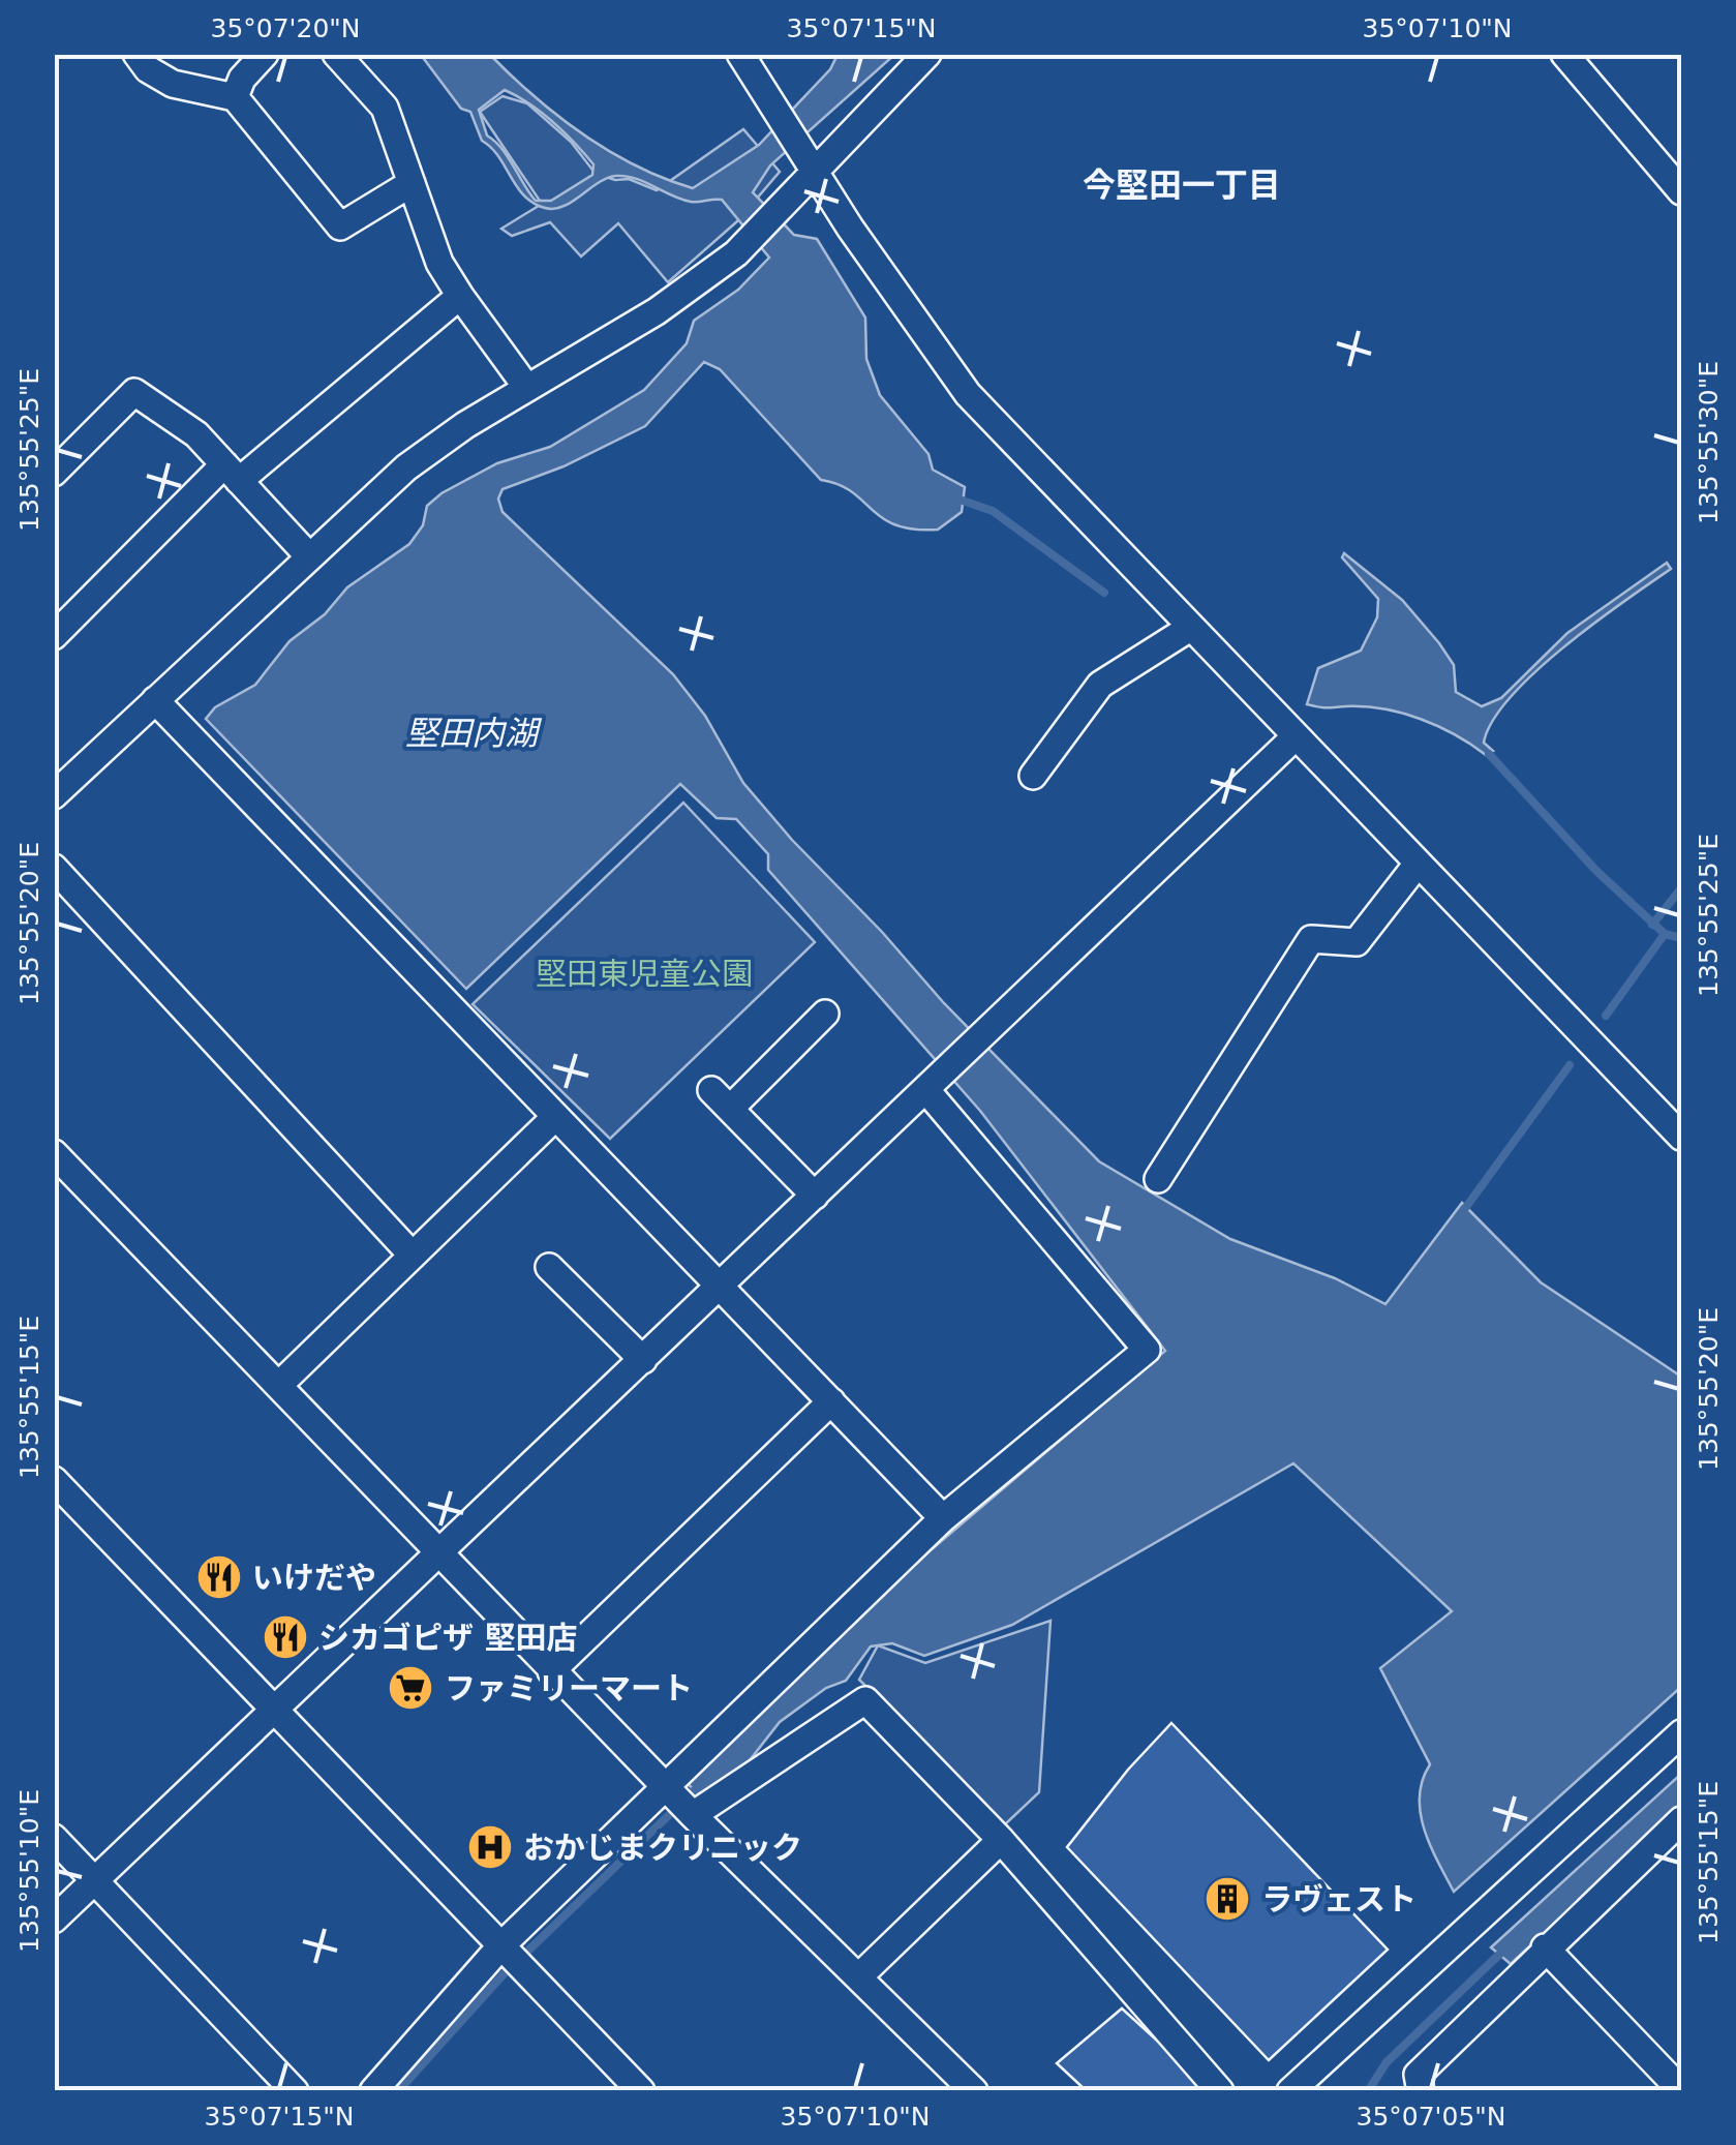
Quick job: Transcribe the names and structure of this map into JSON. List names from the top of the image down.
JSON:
{
  "districts": ["今堅田一丁目"],
  "water": ["堅田内湖"],
  "parks": ["堅田東児童公園"],
  "places": {
    "restaurant": ["いけだや", "シカゴピザ 堅田店"],
    "supermarket": ["ファミリーマート"],
    "hospital": ["おかじまクリニック"],
    "building": ["ラヴェスト"]
  },
  "coordinates": [
    "35°07'20\"N",
    "35°07'15\"N",
    "35°07'10\"N",
    "135°55'30\"E",
    "135°55'25\"E",
    "135°55'20\"E",
    "135°55'15\"E",
    "135°55'10\"E",
    "35°07'05\"N"
  ]
}
